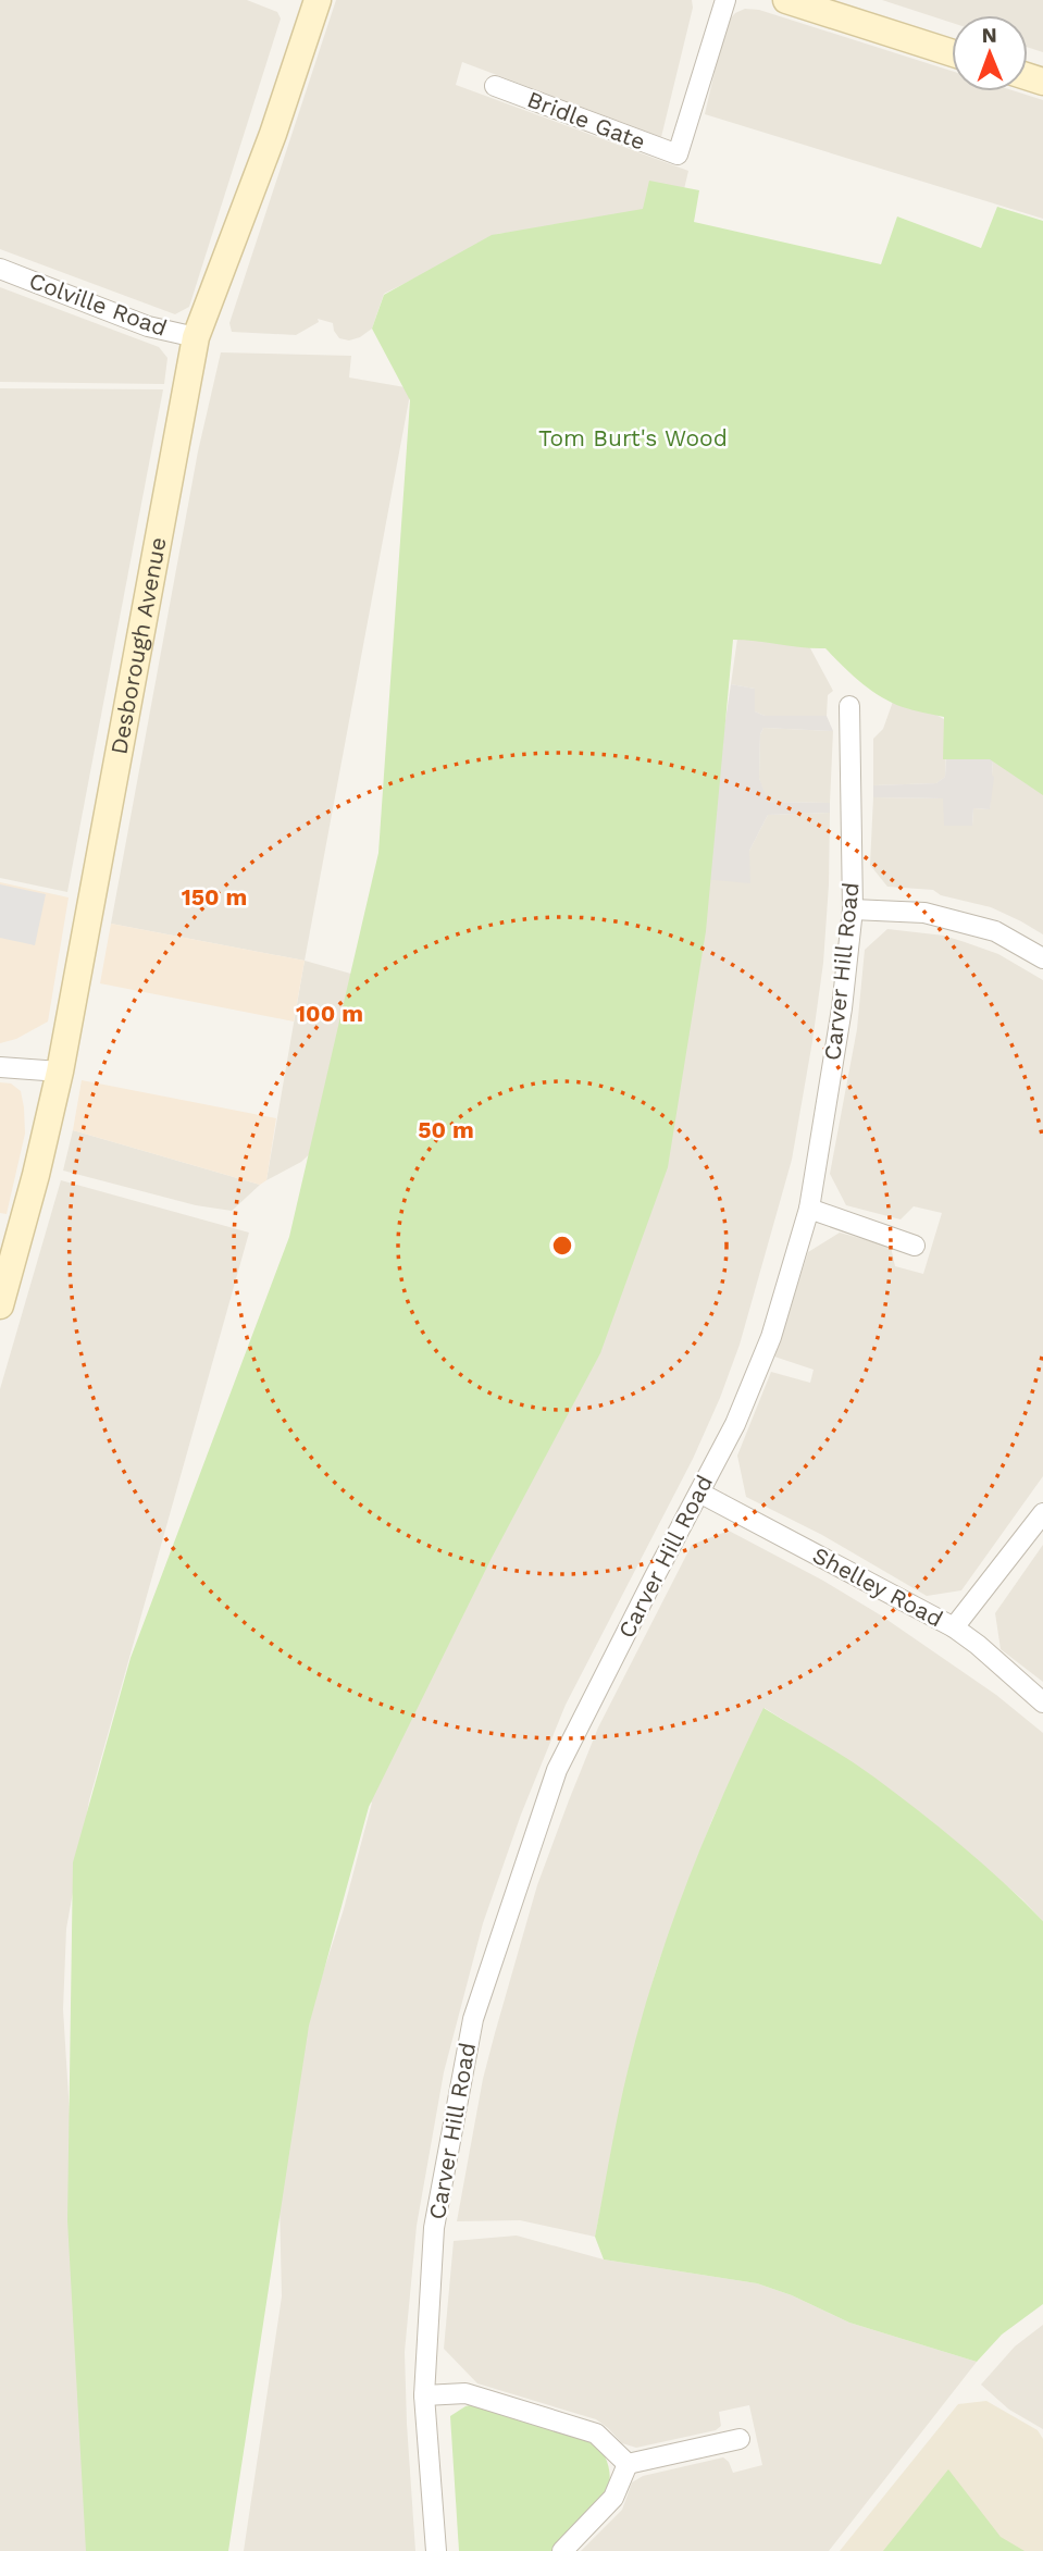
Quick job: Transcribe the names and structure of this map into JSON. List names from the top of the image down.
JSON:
{
  "streets": {
    "street": [
      "Bridle Gate",
      "Colville Road",
      "Desborough Avenue",
      "Carver Hill Road",
      "Shelley Road"
    ]
  },
  "crossings": [
    ["Colville Road", "Desborough Avenue"],
    ["Carver Hill Road", "Shelley Road"]
  ],
  "parks": ["Tom Burt's Wood"],
  "north": "top",
  "rings": ["150 m", "100 m", "50 m"]
}
